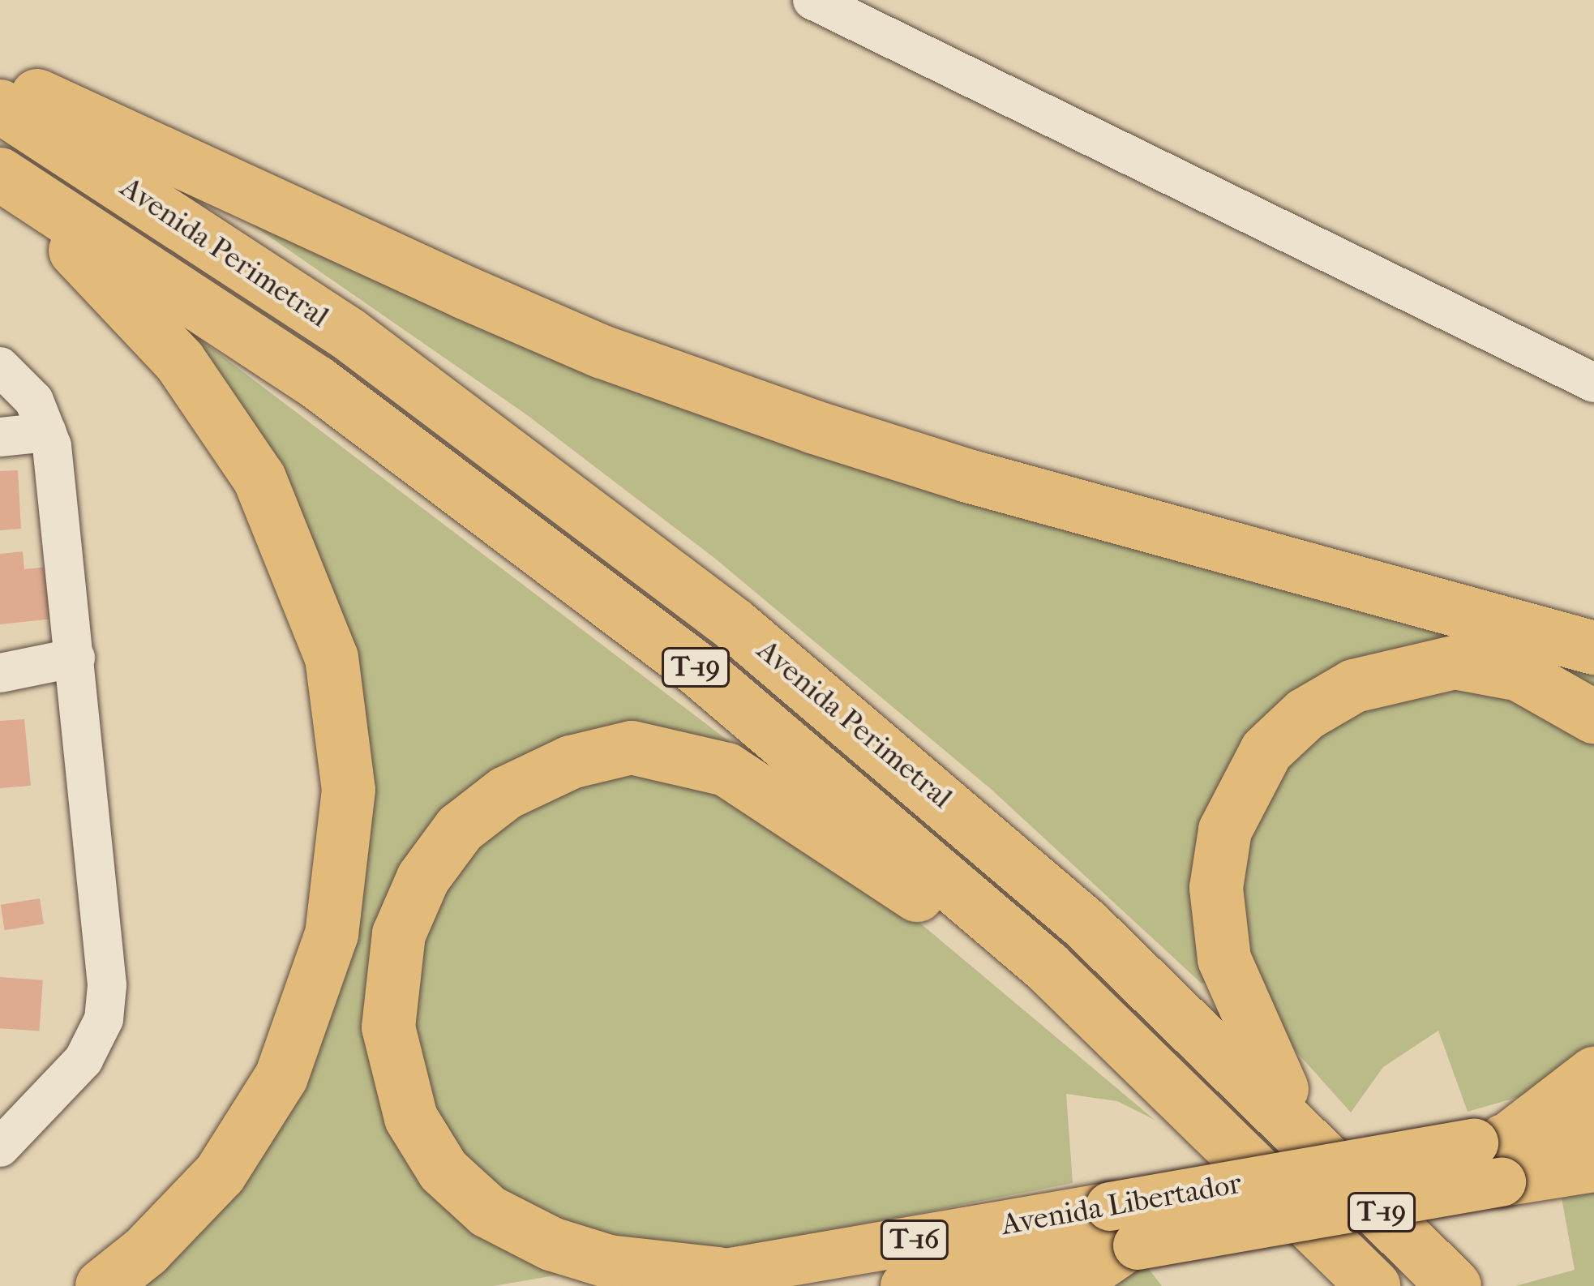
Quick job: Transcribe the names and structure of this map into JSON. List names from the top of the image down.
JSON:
{
  "streets": {
    "highway": ["Avenida Perimetral", "T-19"],
    "main road": ["Avenida Libertador", "T-16"]
  }
}
